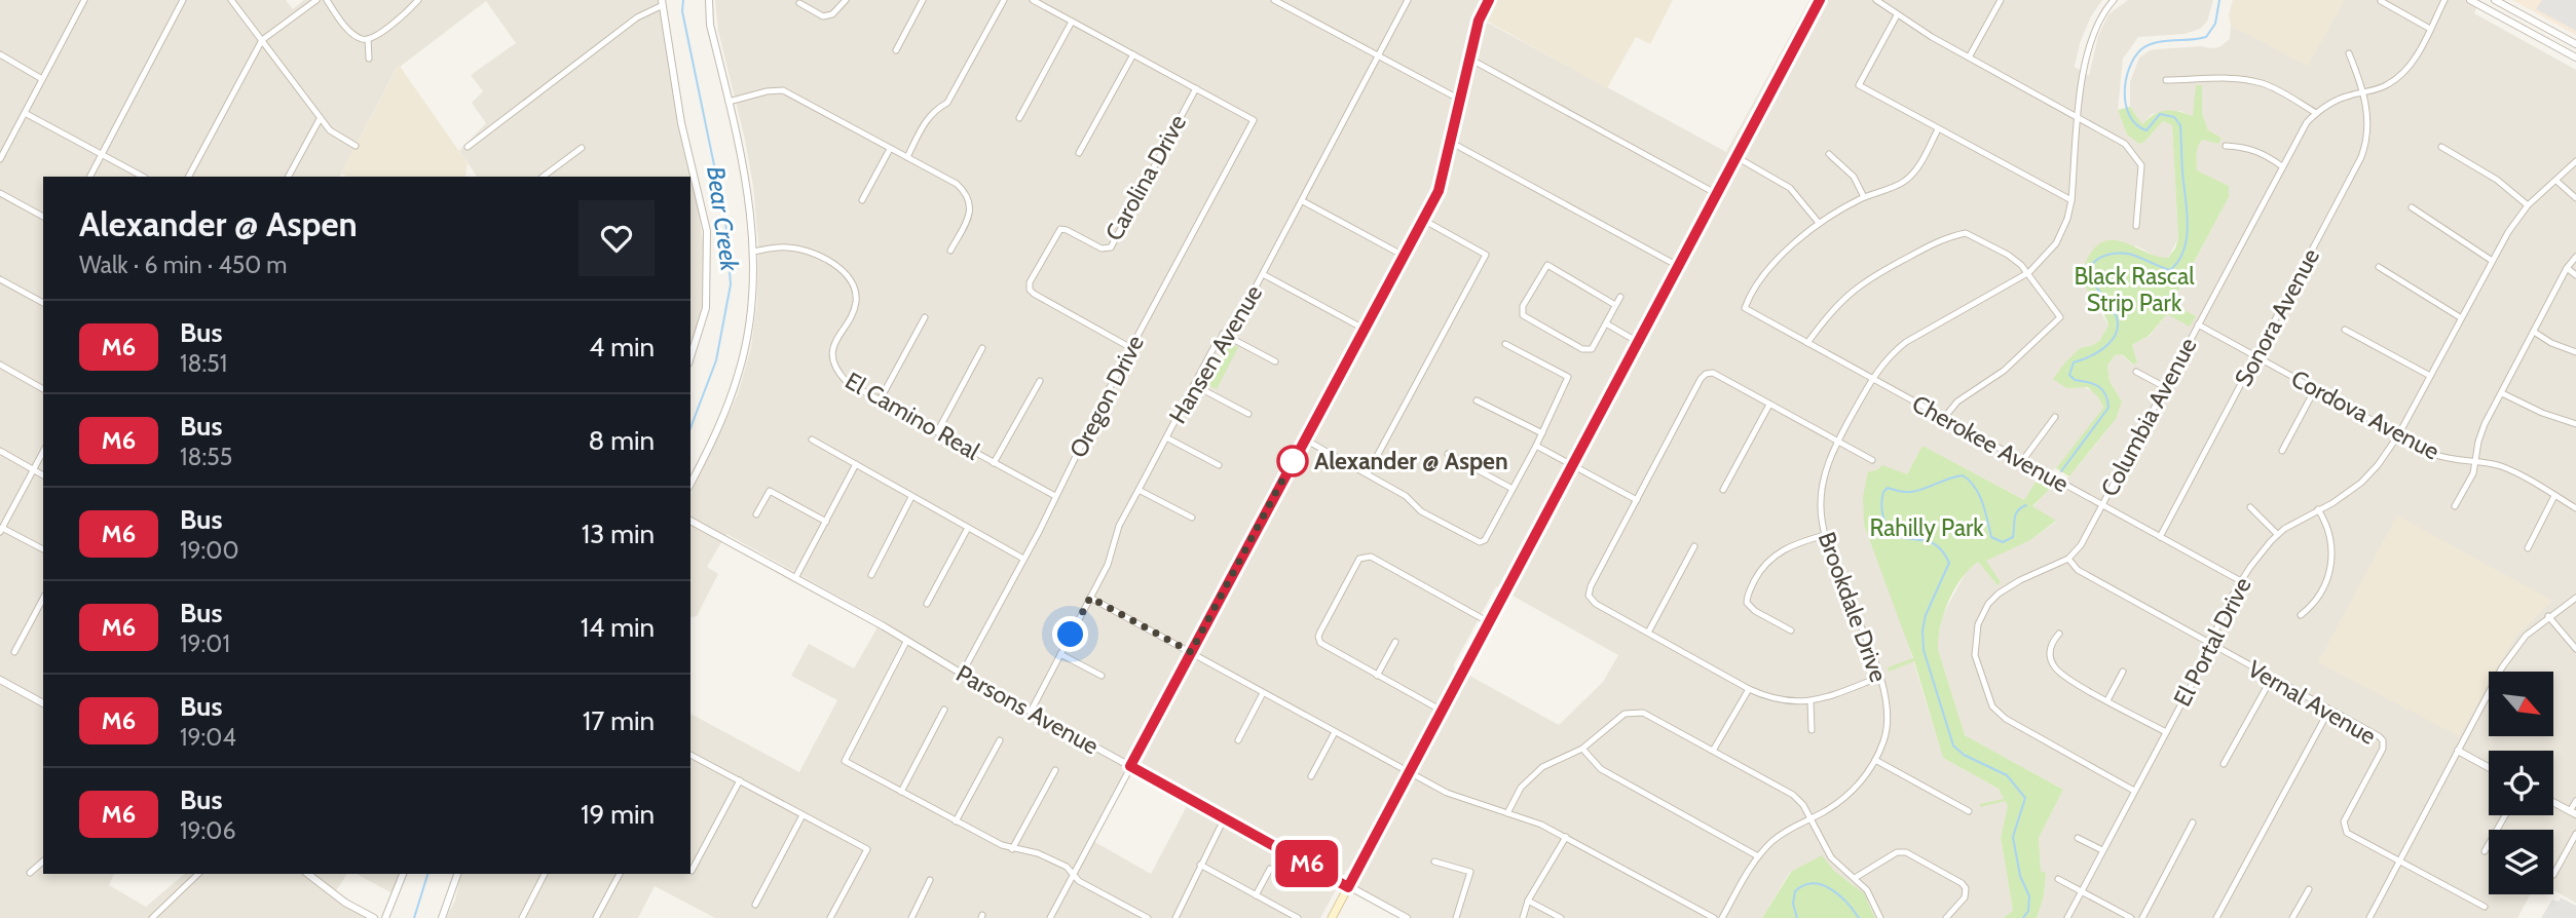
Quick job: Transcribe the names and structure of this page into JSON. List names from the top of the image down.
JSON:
{
  "streets": {
    "street": [
      "Carolina Drive",
      "Sonora Avenue",
      "Hansen Avenue",
      "Oregon Drive",
      "Cordova Avenue",
      "El Camino Real",
      "Columbia Avenue",
      "Cherokee Avenue",
      "Brookdale Drive",
      "El Portal Drive",
      "Vernal Avenue",
      "Parsons Avenue"
    ]
  },
  "crossings": [
    ["Carolina Drive", "Oregon Drive"],
    ["Sonora Avenue", "Cordova Avenue"],
    ["Sonora Avenue", "Columbia Avenue"],
    ["Sonora Avenue", "Cherokee Avenue"],
    ["Hansen Avenue", "Parsons Avenue"],
    ["Oregon Drive", "El Camino Real"],
    ["Oregon Drive", "Parsons Avenue"],
    ["Cordova Avenue", "Columbia Avenue"],
    ["Cordova Avenue", "El Portal Drive"],
    ["Columbia Avenue", "Cherokee Avenue"],
    ["Columbia Avenue", "El Portal Drive"],
    ["Columbia Avenue", "Vernal Avenue"],
    ["Cherokee Avenue", "Brookdale Drive"],
    ["Cherokee Avenue", "El Portal Drive"],
    ["El Portal Drive", "Vernal Avenue"]
  ],
  "water": ["Bear Creek"],
  "parks": ["Black Rascal Strip Park", "Rahilly Park"],
  "places": ["Alexander @ Aspen"],
  "lines": ["bus line M6"],
  "north": "bottom right",
  "page": {
    "on_map": "M6",
    "heading": ["Alexander @ Aspen", "Walk · 6 min · 450 m"],
    "list": [
      {
        "mark": "M6",
        "name": "Bus",
        "note": "18:51",
        "value": "4 min"
      },
      {
        "mark": "M6",
        "name": "Bus",
        "note": "18:55",
        "value": "8 min"
      },
      {
        "mark": "M6",
        "name": "Bus",
        "note": "19:00",
        "value": "13 min"
      },
      {
        "mark": "M6",
        "name": "Bus",
        "note": "19:01",
        "value": "14 min"
      },
      {
        "mark": "M6",
        "name": "Bus",
        "note": "19:04",
        "value": "17 min"
      },
      {
        "mark": "M6",
        "name": "Bus",
        "note": "19:06",
        "value": "19 min"
      }
    ]
  }
}
